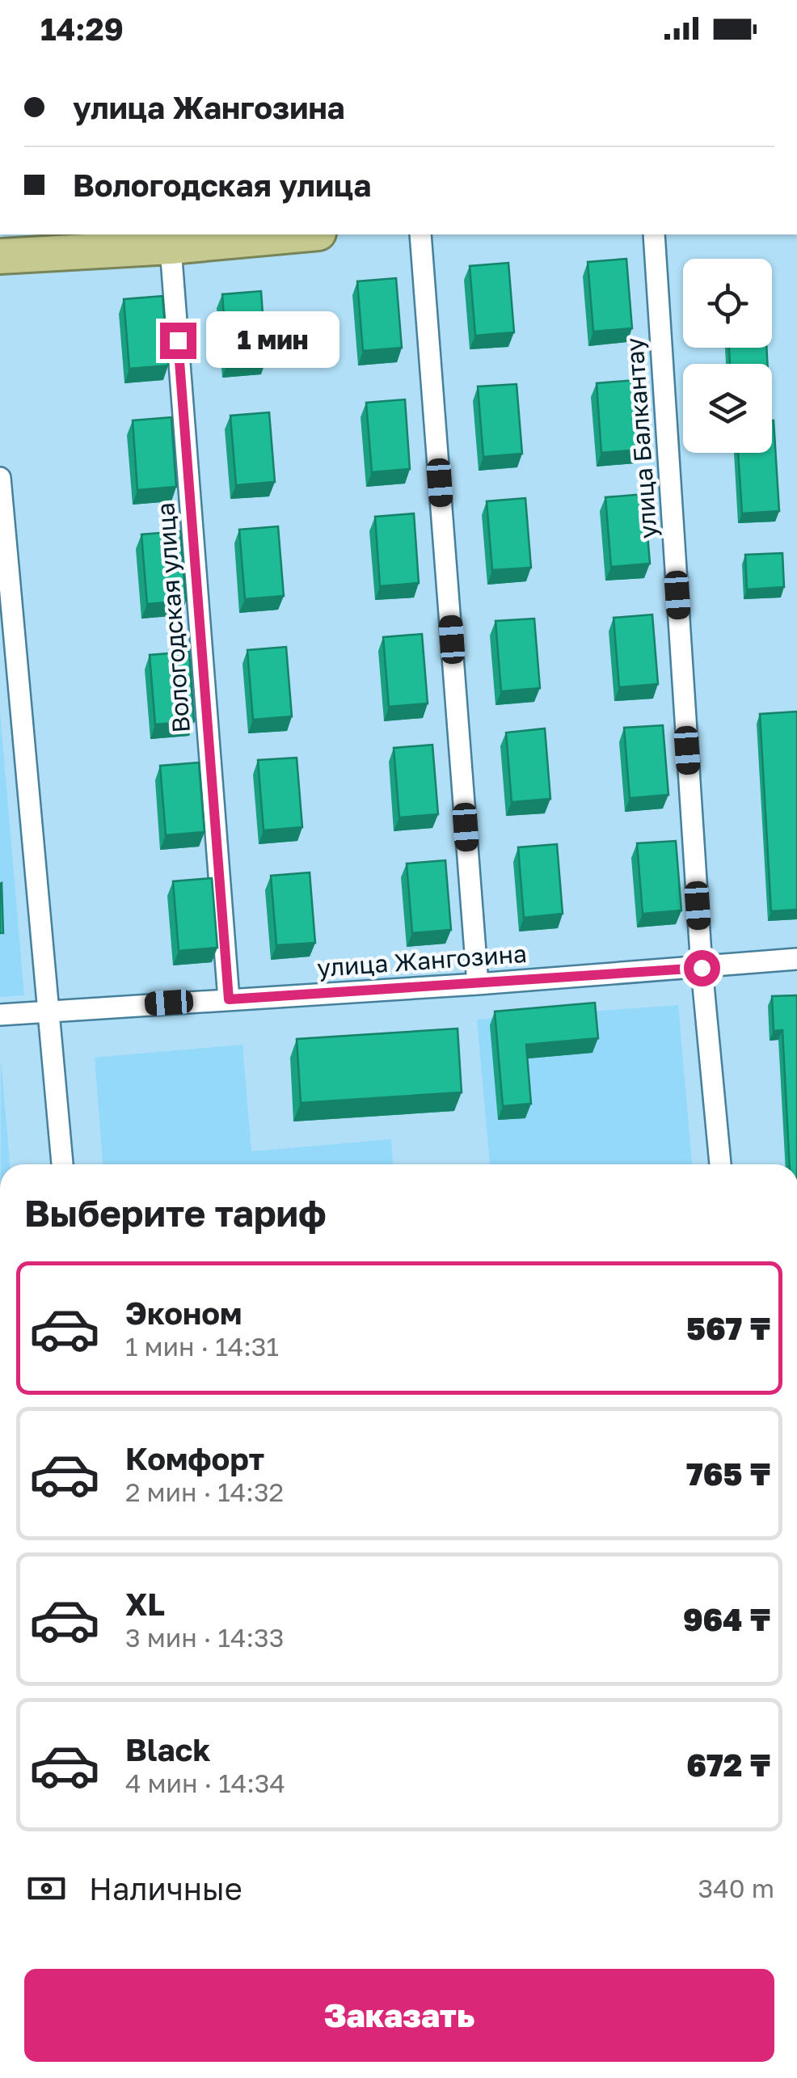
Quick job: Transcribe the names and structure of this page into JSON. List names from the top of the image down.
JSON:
{
  "streets": {
    "street": ["улица Балкантау", "Вологодская улица", "улица Жангозина"]
  },
  "crossings": [
    ["улица Балкантау", "улица Жангозина"],
    ["Вологодская улица", "улица Жангозина"]
  ],
  "page": {
    "status": "14:29",
    "banner": ["улица Жангозина", "Вологодская улица"],
    "bubble": "1 мин",
    "heading": "Выберите тариф",
    "list": [
      {
        "name": "Эконом",
        "note": "1 мин · 14:31",
        "value": "567 ₸"
      },
      {
        "name": "Комфорт",
        "note": "2 мин · 14:32",
        "value": "765 ₸"
      },
      {
        "name": "XL",
        "note": "3 мин · 14:33",
        "value": "964 ₸"
      },
      {
        "name": "Black",
        "note": "4 мин · 14:34",
        "value": "672 ₸"
      }
    ],
    "pay": ["Наличные", "340 m"],
    "buttons": "Заказать"
  }
}
